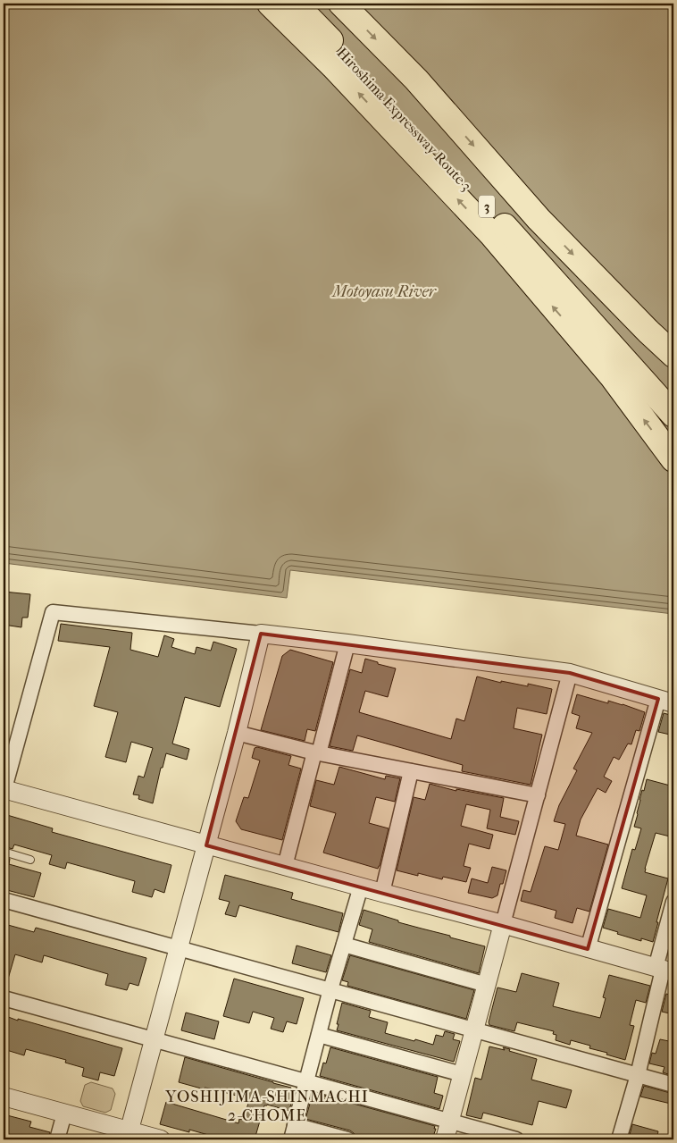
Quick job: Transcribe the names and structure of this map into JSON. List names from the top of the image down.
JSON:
{
  "streets": {
    "highway": ["Hiroshima Expressway Route 3", "3"]
  },
  "districts": ["YOSHIJIMA-SHINMACHI 2-CHOME"],
  "water": ["Motoyasu River"]
}
